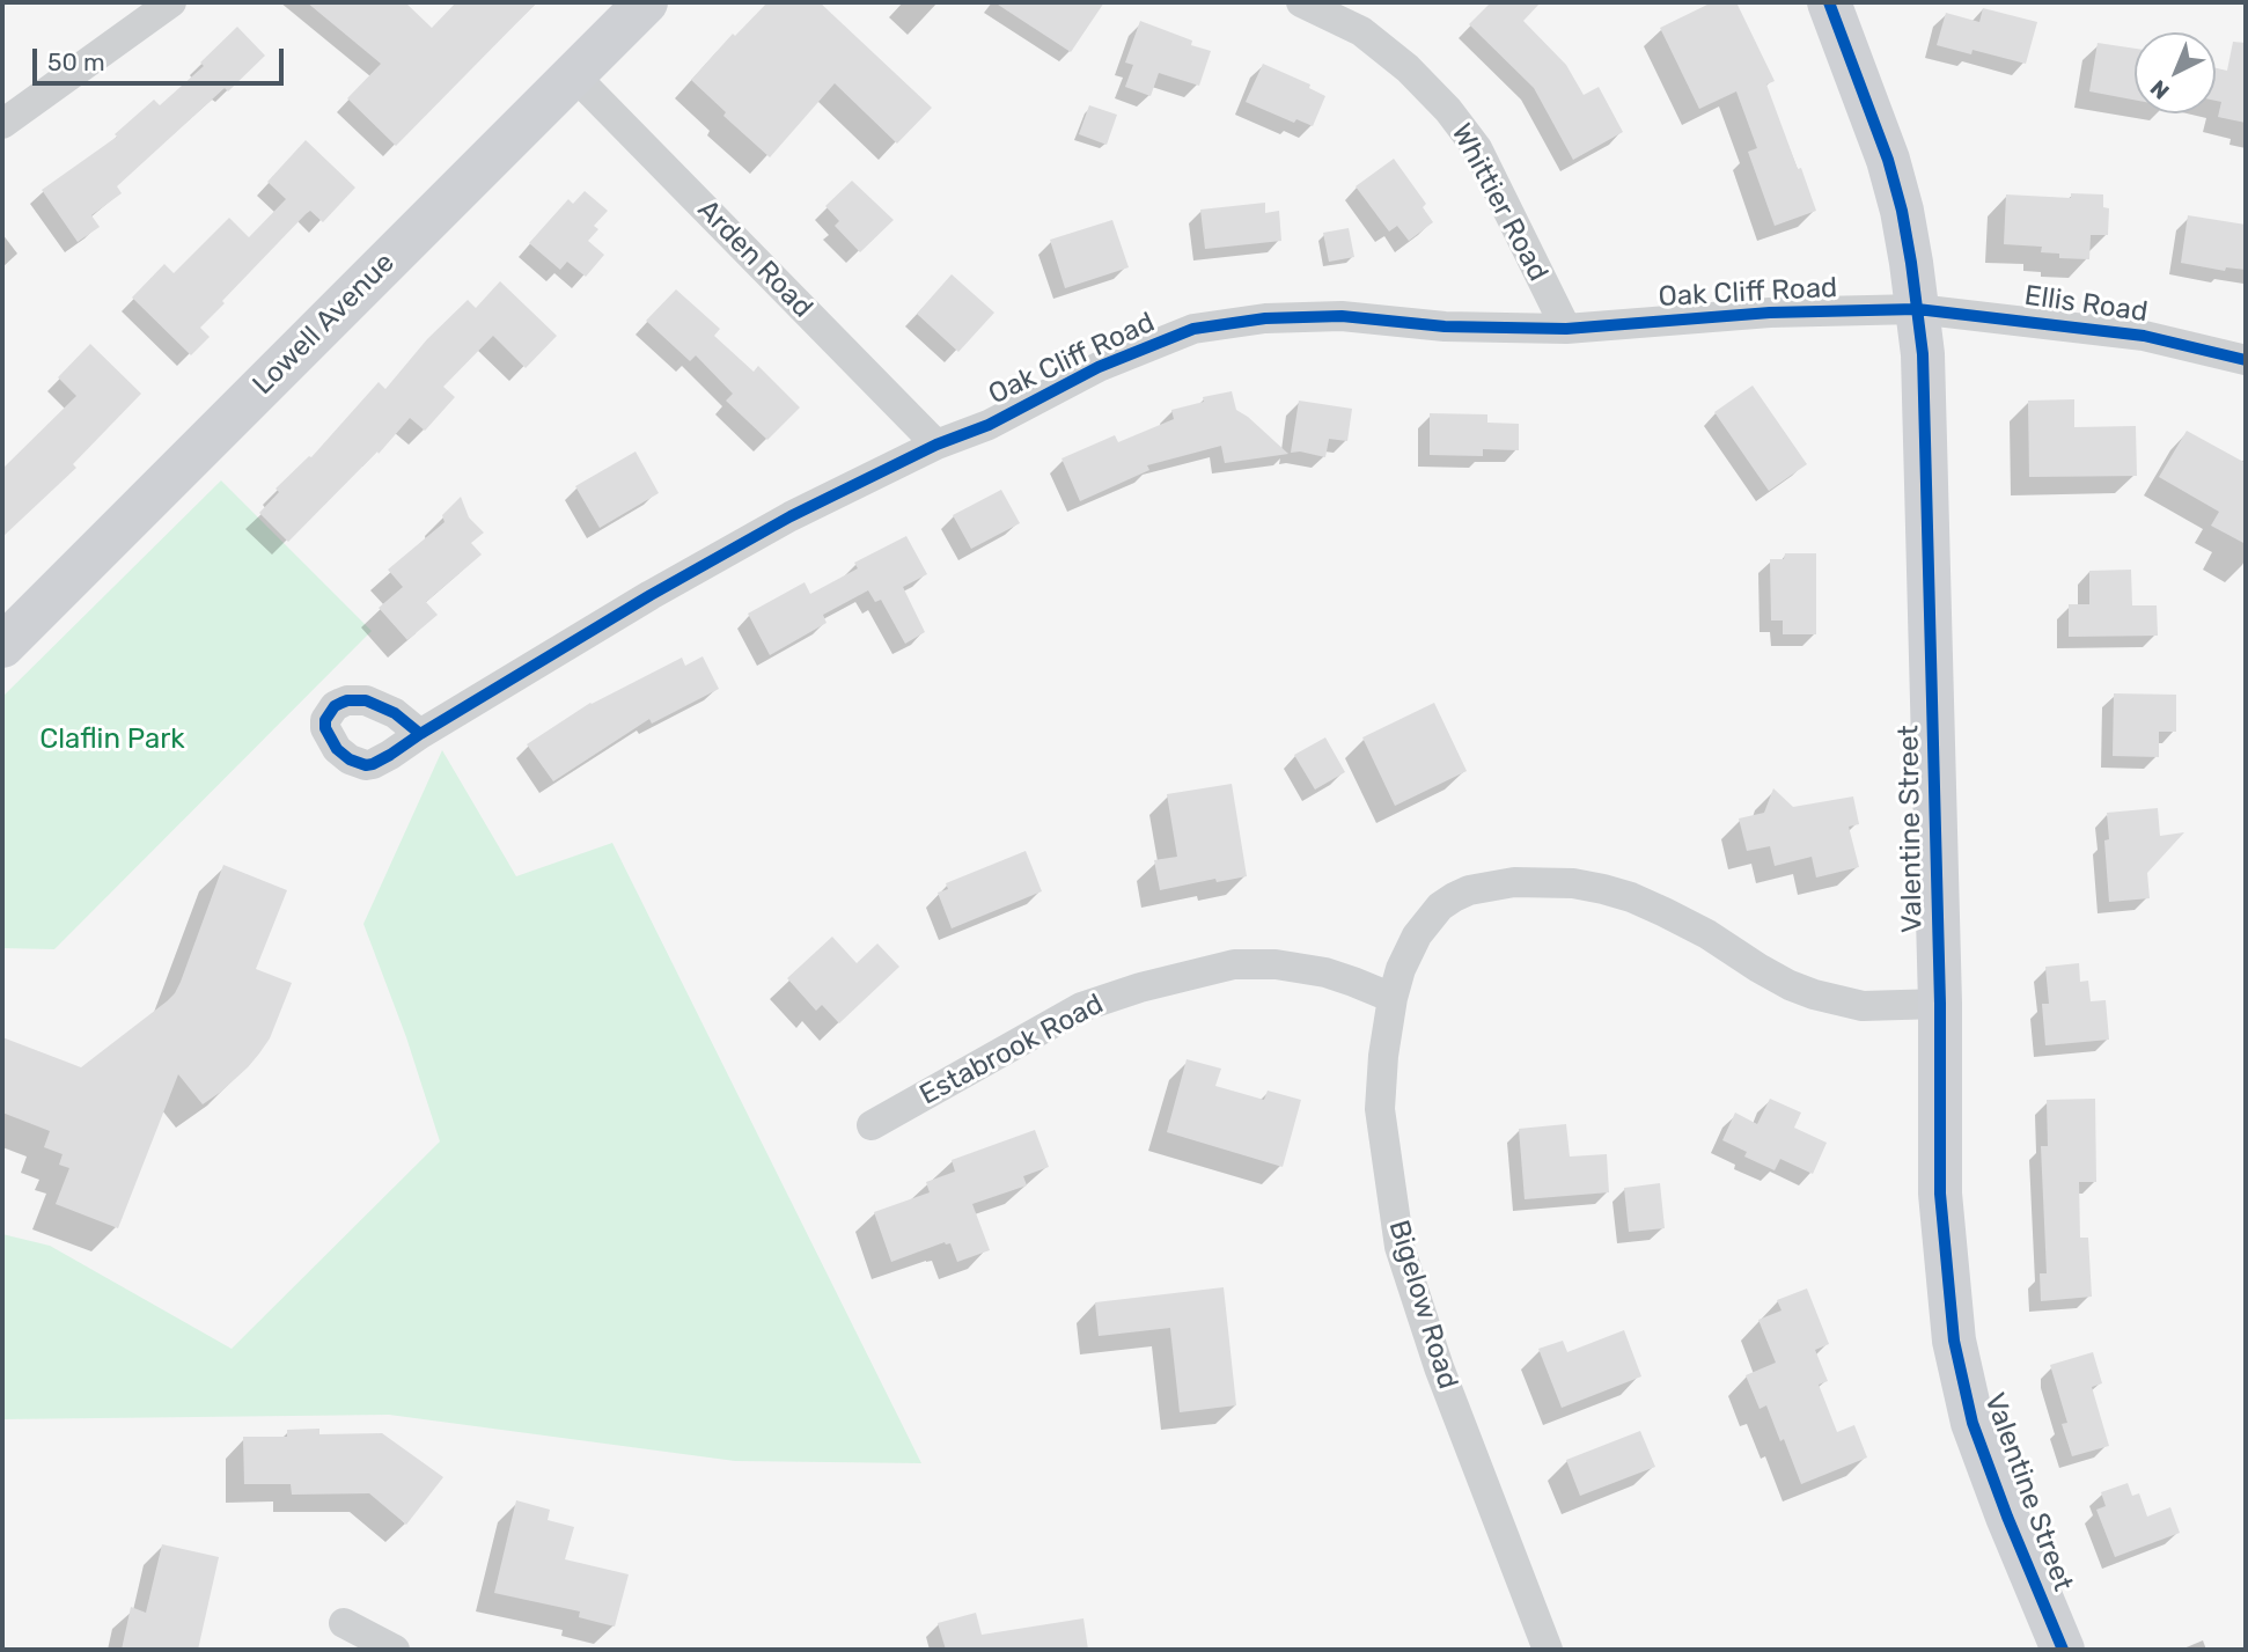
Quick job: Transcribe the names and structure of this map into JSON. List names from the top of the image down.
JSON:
{
  "streets": {
    "street": [
      "Whittier Road",
      "Arden Road",
      "Oak Cliff Road",
      "Ellis Road",
      "Lowell Avenue",
      "Valentine Street",
      "Estabrook Road",
      "Bigelow Road"
    ]
  },
  "crossings": [
    ["Whittier Road", "Oak Cliff Road"],
    ["Arden Road", "Oak Cliff Road"],
    ["Arden Road", "Lowell Avenue"],
    ["Oak Cliff Road", "Ellis Road"],
    ["Oak Cliff Road", "Valentine Street"],
    ["Ellis Road", "Valentine Street"],
    ["Valentine Street", "Bigelow Road"],
    ["Estabrook Road", "Bigelow Road"]
  ],
  "parks": ["Claflin Park"],
  "scale_bar": "50 m",
  "north": "bottom left"
}
